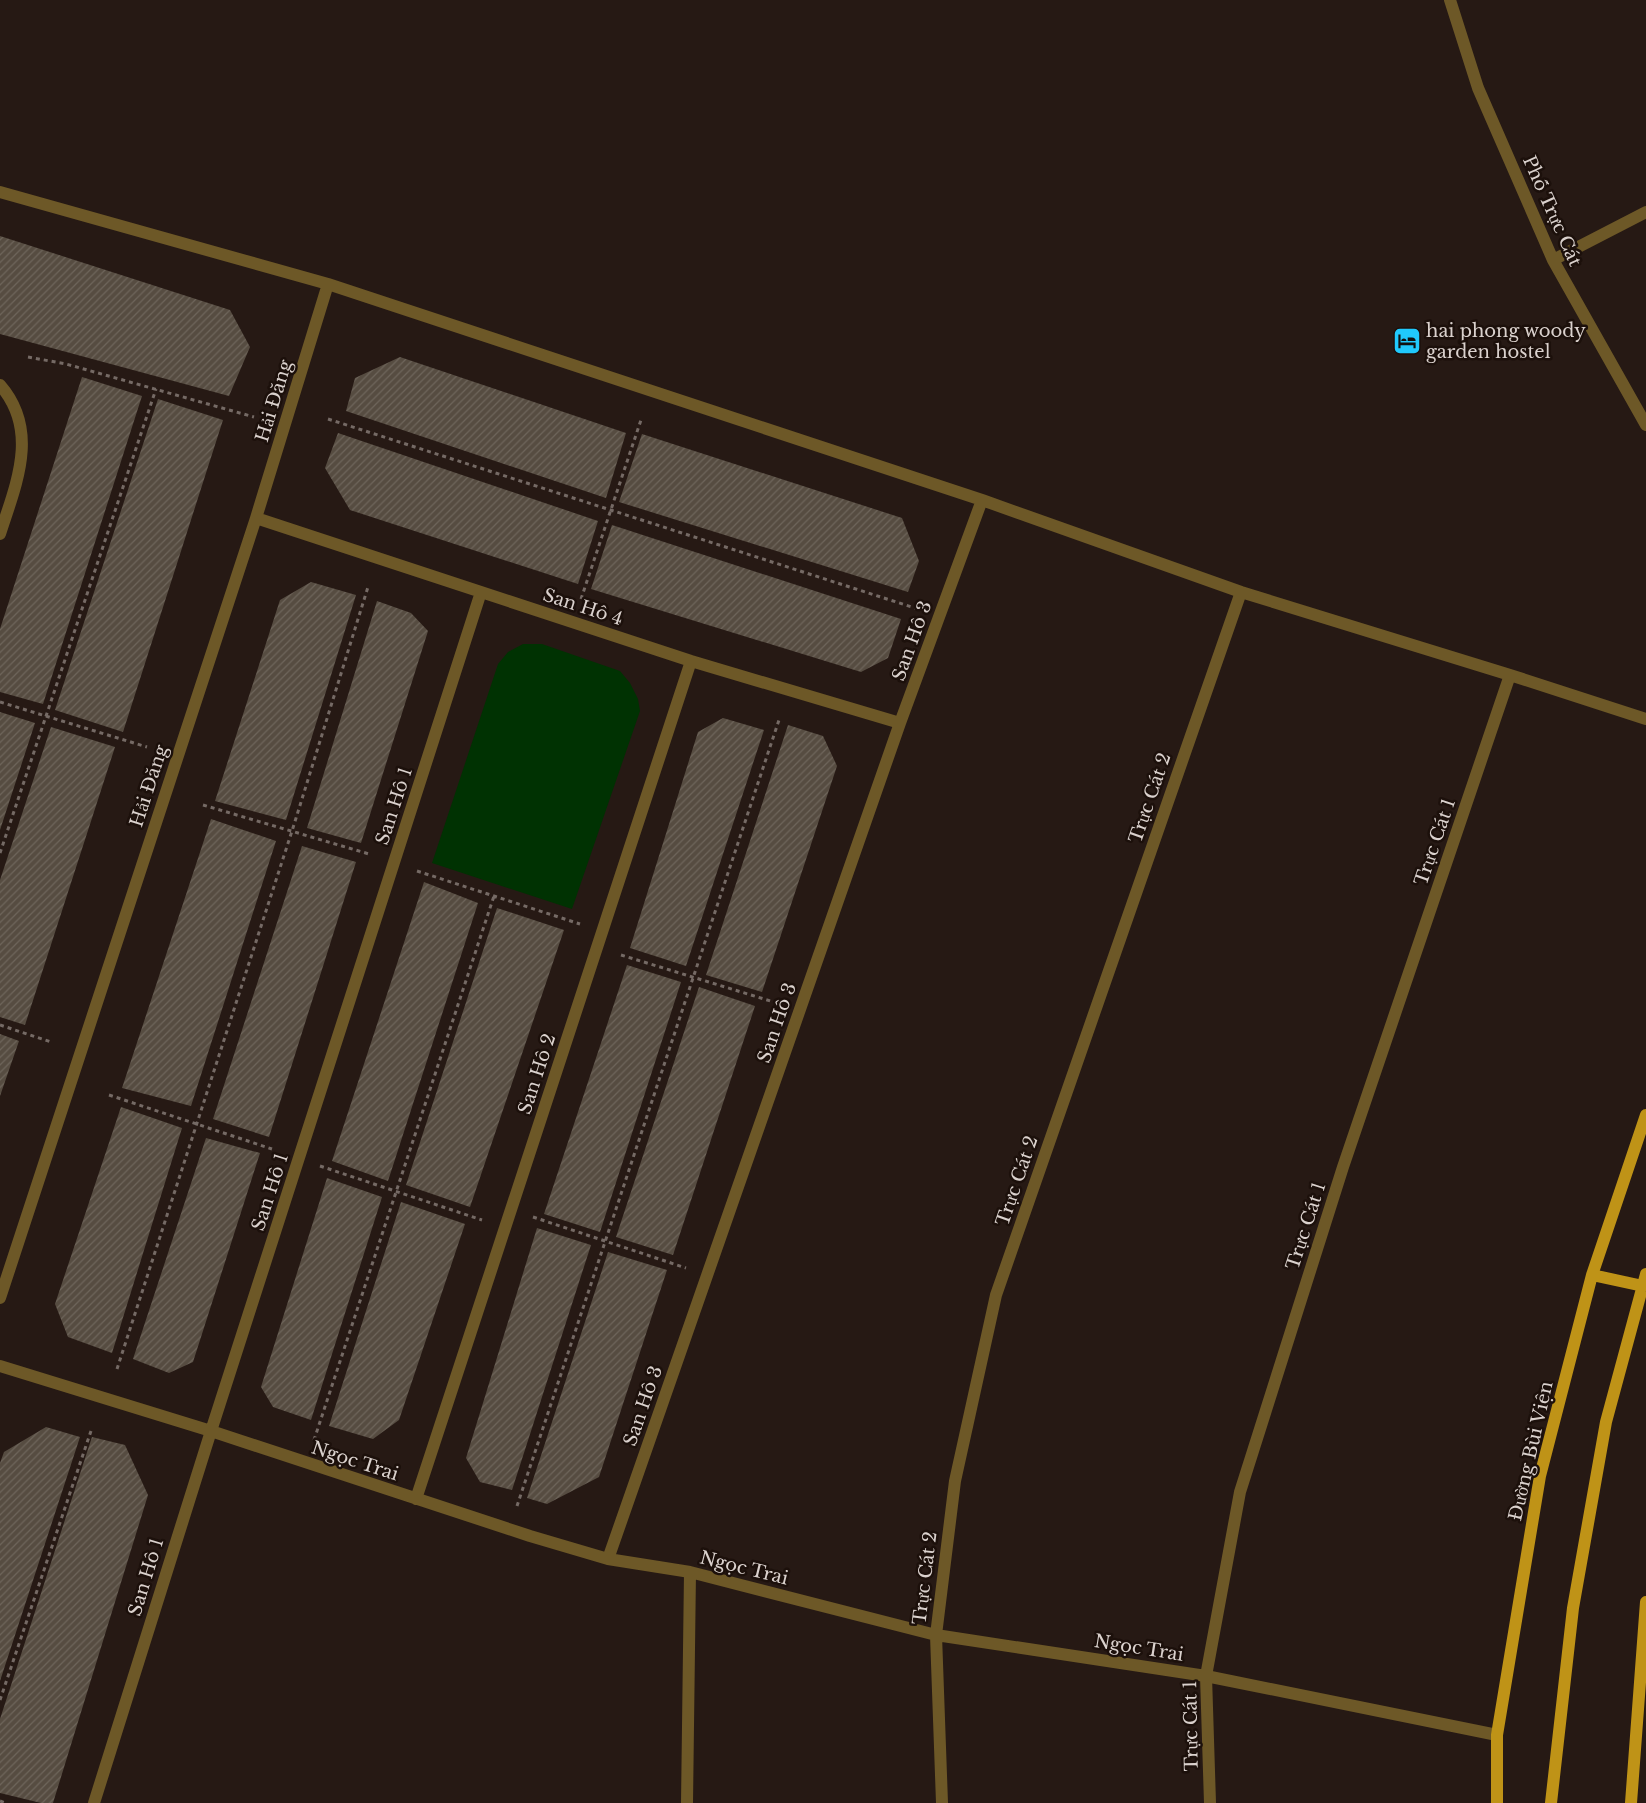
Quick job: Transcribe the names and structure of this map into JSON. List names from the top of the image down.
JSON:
{
  "streets": {
    "main road": ["Đường Bùi Viện"],
    "street": [
      "Phố Trực Cát",
      "Hải Đăng",
      "San Hô 4",
      "San Hô 3",
      "Trực Cát 2",
      "San Hô 1",
      "Trực Cát 1",
      "San Hô 2",
      "Ngọc Trai"
    ]
  },
  "crossings": [
    ["Hải Đăng", "San Hô 4"],
    ["San Hô 4", "San Hô 3"],
    ["San Hô 4", "San Hô 1"],
    ["San Hô 4", "San Hô 2"],
    ["San Hô 3", "Ngọc Trai"],
    ["Trực Cát 2", "Ngọc Trai"],
    ["San Hô 1", "Ngọc Trai"],
    ["Trực Cát 1", "Ngọc Trai"],
    ["San Hô 2", "Ngọc Trai"],
    ["Đường Bùi Viện", "Ngọc Trai"]
  ],
  "places": {
    "hotel": ["hai phong woody garden hostel"]
  }
}
